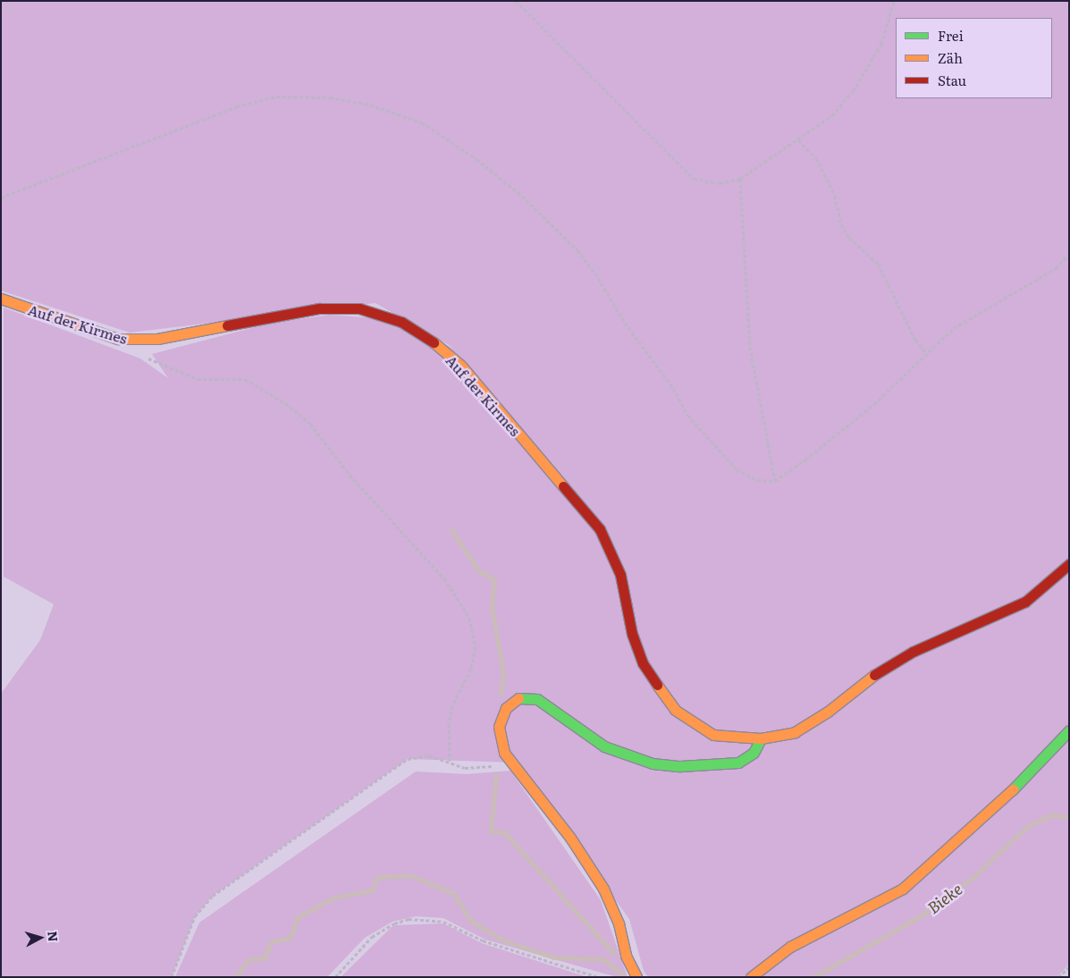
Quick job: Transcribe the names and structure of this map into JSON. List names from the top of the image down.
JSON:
{
  "streets": {
    "street": ["Auf der Kirmes"]
  },
  "water": ["Bieke"],
  "legend": ["Frei", "Zäh", "Stau"],
  "north": "right"
}
